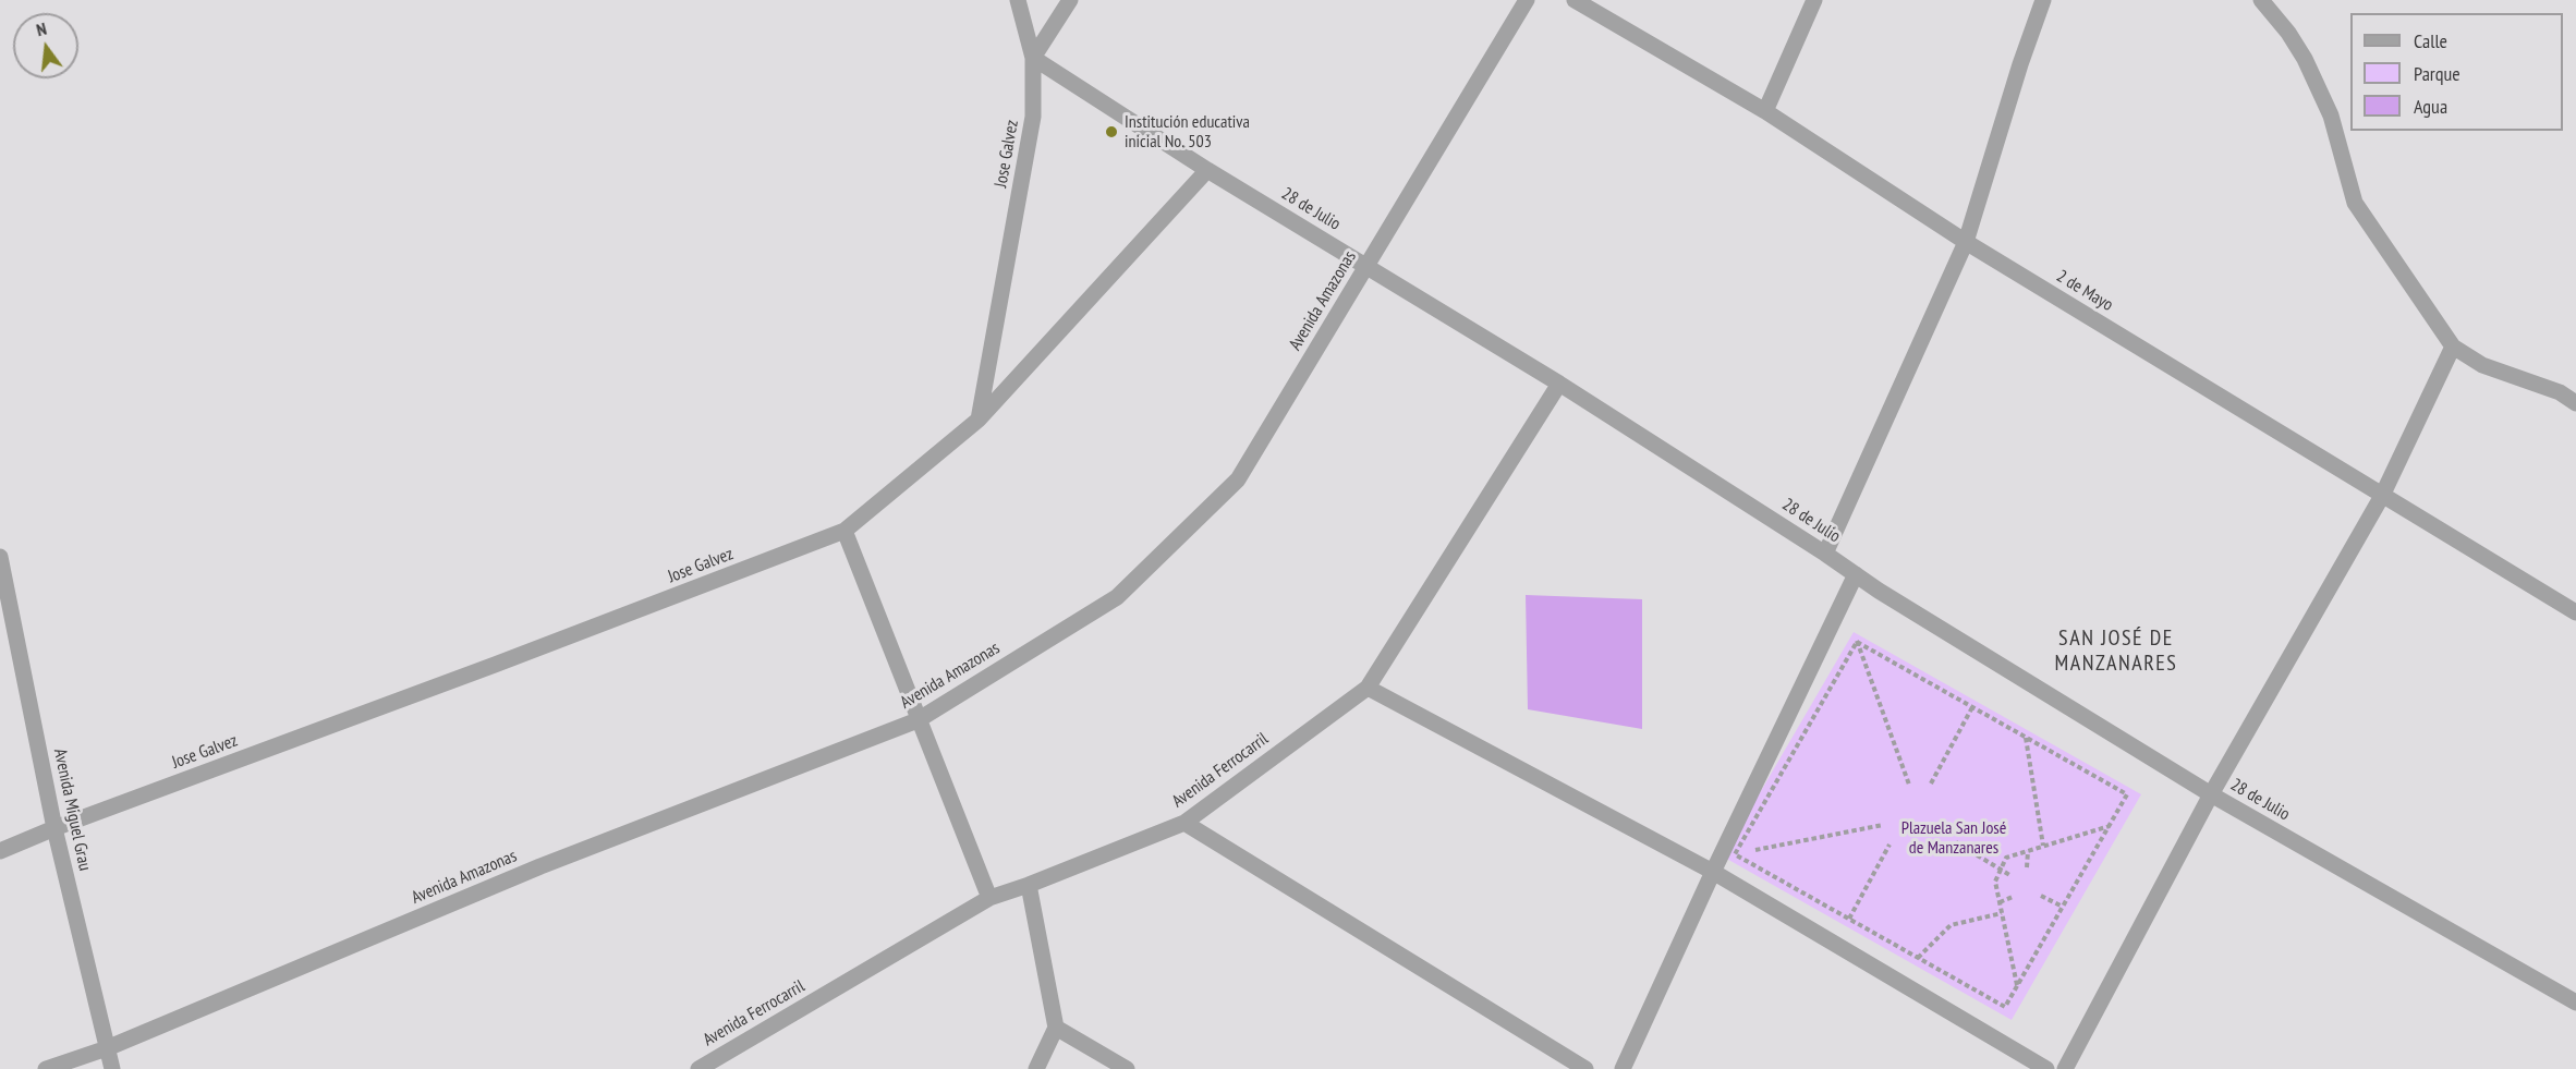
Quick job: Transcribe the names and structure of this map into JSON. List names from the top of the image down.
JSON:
{
  "streets": {
    "street": [
      "Jose Galvez",
      "28 de Julio",
      "2 de Mayo",
      "Avenida Amazonas",
      "Avenida Ferrocarril",
      "Avenida Miguel Grau"
    ]
  },
  "crossings": [
    ["Jose Galvez", "28 de Julio"],
    ["Jose Galvez", "Avenida Miguel Grau"],
    ["28 de Julio", "Avenida Amazonas"],
    ["28 de Julio", "Avenida Ferrocarril"],
    ["Avenida Amazonas", "Avenida Miguel Grau"]
  ],
  "districts": ["SAN JOSÉ DE MANZANARES"],
  "parks": ["Plazuela San José de Manzanares"],
  "places": ["Institución educativa inicial No. 503"],
  "legend": ["Calle", "Parque", "Agua"],
  "north": "top"
}
